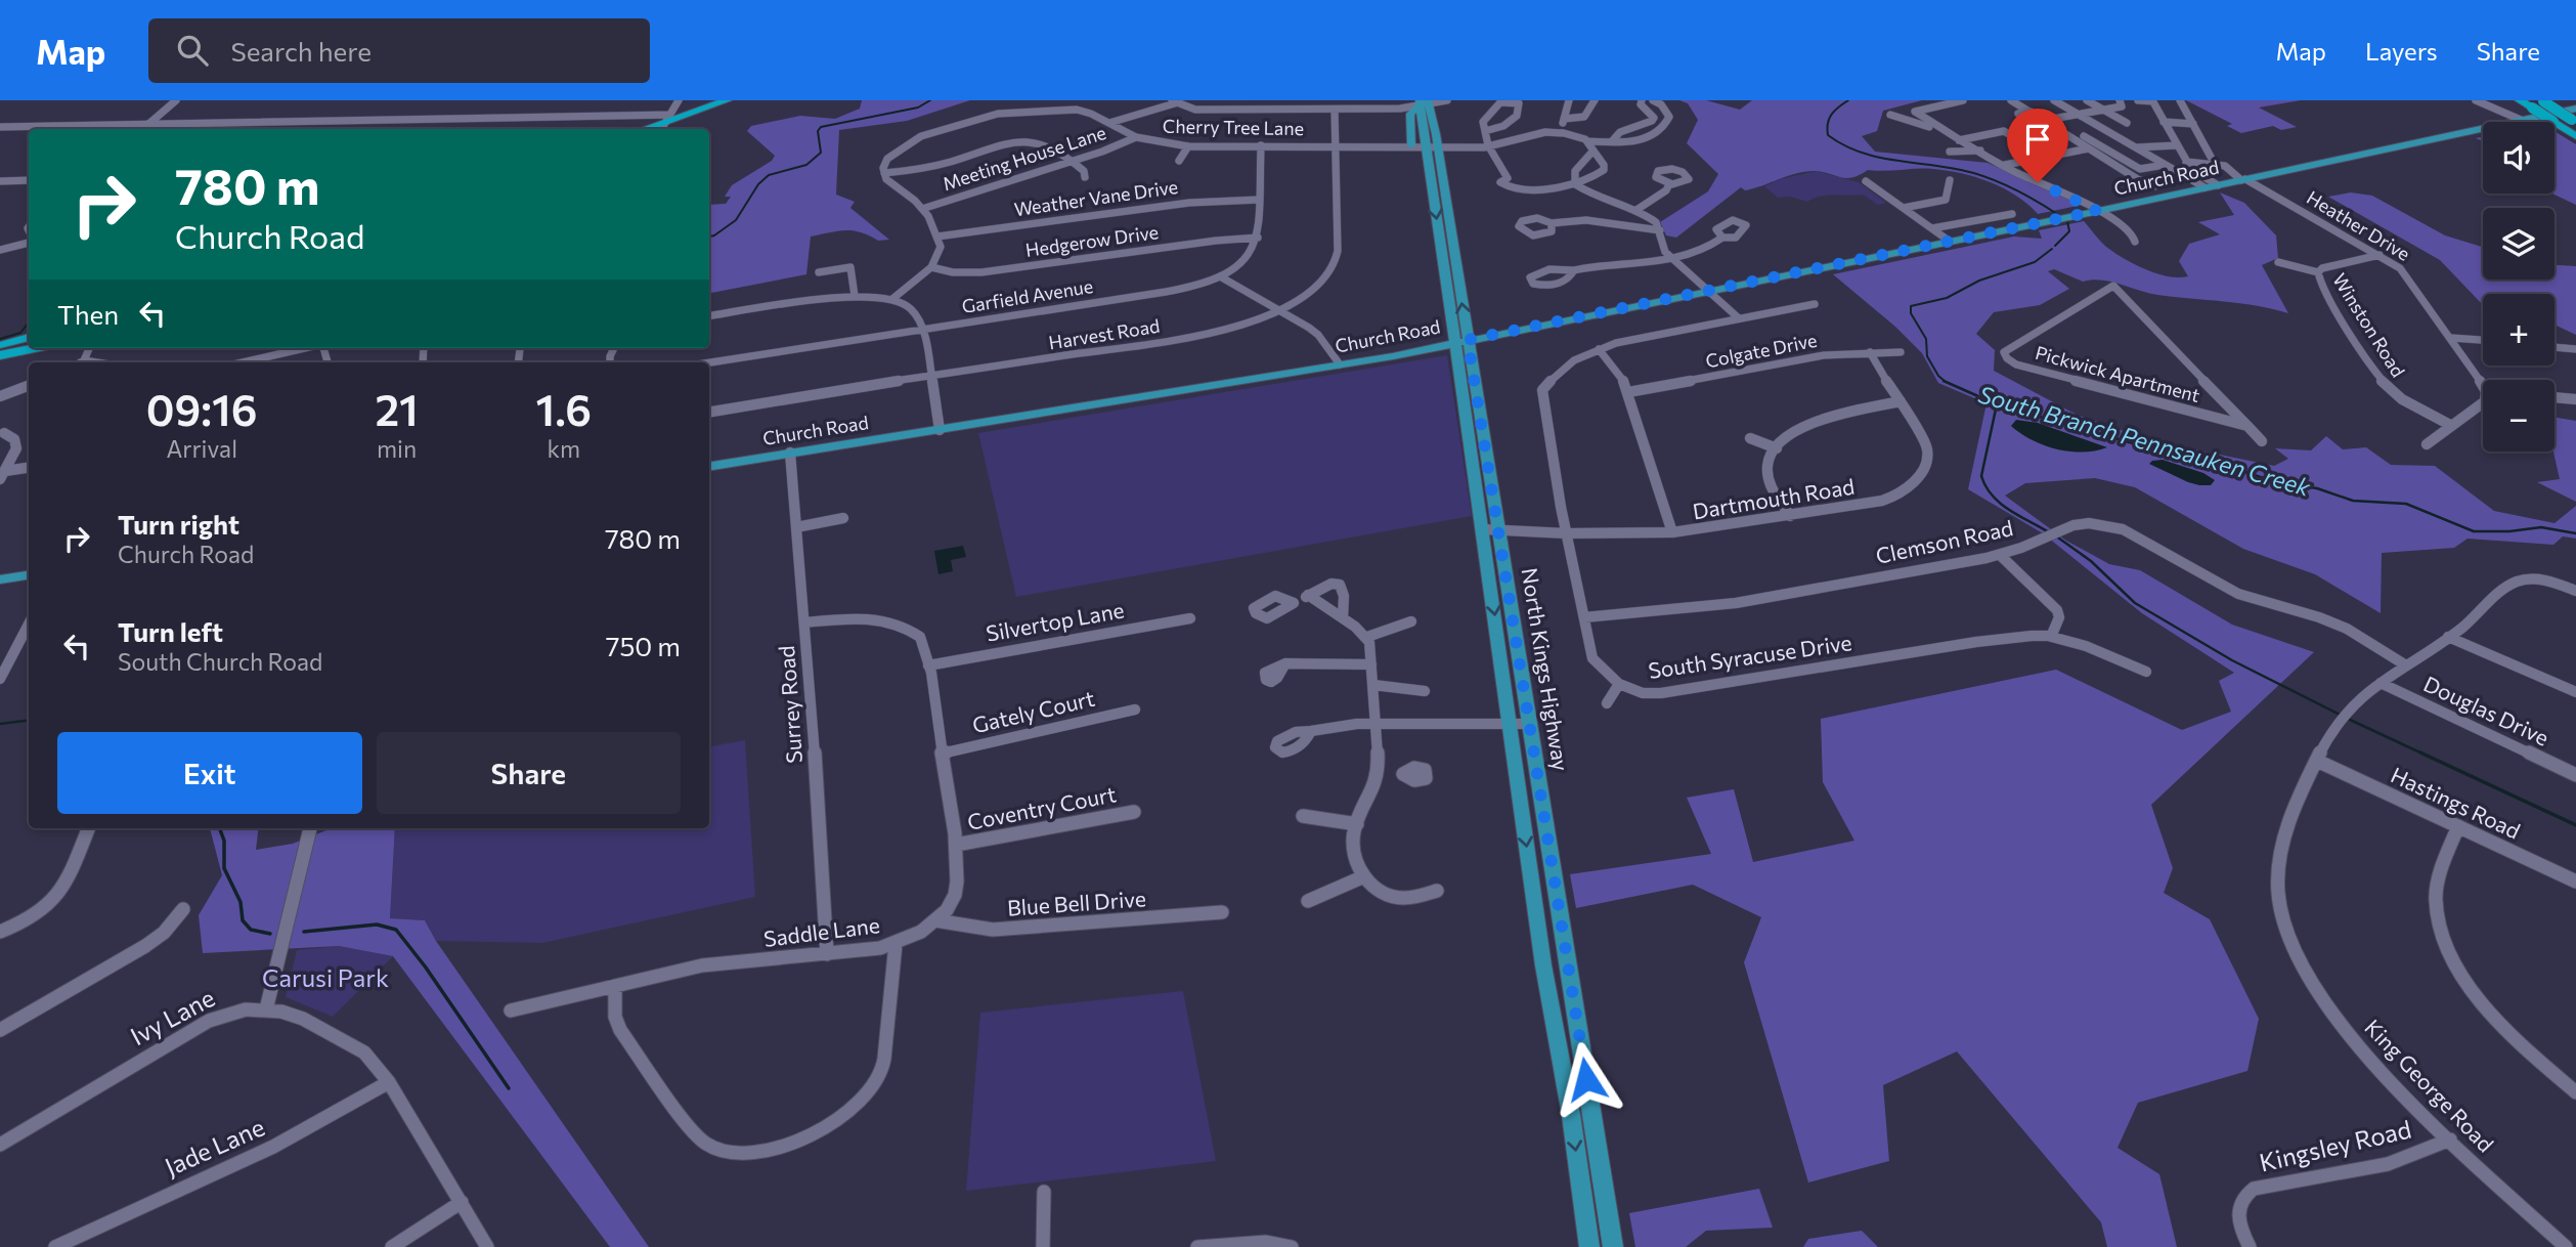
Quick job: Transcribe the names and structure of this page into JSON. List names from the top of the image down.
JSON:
{
  "streets": {
    "main road": ["Church Road", "North Kings Highway"],
    "street": [
      "Cherry Tree Lane",
      "Meeting House Lane",
      "Weather Vane Drive",
      "Heather Drive",
      "Hedgerow Drive",
      "Garfield Avenue",
      "Winston Road",
      "Harvest Road",
      "Colgate Drive",
      "Pickwick Apartment",
      "Dartmouth Road",
      "Clemson Road",
      "Silvertop Lane",
      "South Syracuse Drive",
      "Surrey Road",
      "Douglas Drive",
      "Gately Court",
      "Hastings Road",
      "Coventry Court",
      "Blue Bell Drive",
      "Saddle Lane",
      "Ivy Lane",
      "King George Road",
      "Kingsley Road",
      "Jade Lane"
    ]
  },
  "crossings": [
    ["Cherry Tree Lane", "Meeting House Lane"],
    ["Cherry Tree Lane", "Harvest Road"],
    ["Cherry Tree Lane", "North Kings Highway"],
    ["Church Road", "Heather Drive"],
    ["Church Road", "North Kings Highway"],
    ["Church Road", "Surrey Road"],
    ["Heather Drive", "Winston Road"],
    ["Hedgerow Drive", "Garfield Avenue"],
    ["Colgate Drive", "Dartmouth Road"],
    ["Dartmouth Road", "South Syracuse Drive"],
    ["Dartmouth Road", "North Kings Highway"],
    ["Clemson Road", "South Syracuse Drive"],
    ["Clemson Road", "King George Road"],
    ["Silvertop Lane", "Saddle Lane"],
    ["Surrey Road", "Saddle Lane"],
    ["Douglas Drive", "King George Road"],
    ["Gately Court", "Saddle Lane"],
    ["Hastings Road", "King George Road"],
    ["Coventry Court", "Saddle Lane"],
    ["Blue Bell Drive", "Saddle Lane"],
    ["Ivy Lane", "Jade Lane"],
    ["King George Road", "Kingsley Road"]
  ],
  "water": ["South Branch Pennsauken Creek"],
  "parks": ["Carusi Park"],
  "page": {
    "header": "Map",
    "search": "Search here",
    "nav": ["Map", "Layers", "Share"],
    "map_buttons": ["+", "−"],
    "turn": ["780 m", "Church Road"],
    "then": "Then",
    "eta": [
      "09:16",
      "Arrival",
      "21",
      "min",
      "1.6",
      "km"
    ],
    "list": [
      {
        "name": "Turn right",
        "note": "Church Road",
        "value": "780 m"
      },
      {
        "name": "Turn left",
        "note": "South Church Road",
        "value": "750 m"
      }
    ],
    "buttons": ["Exit", "Share"]
  }
}
